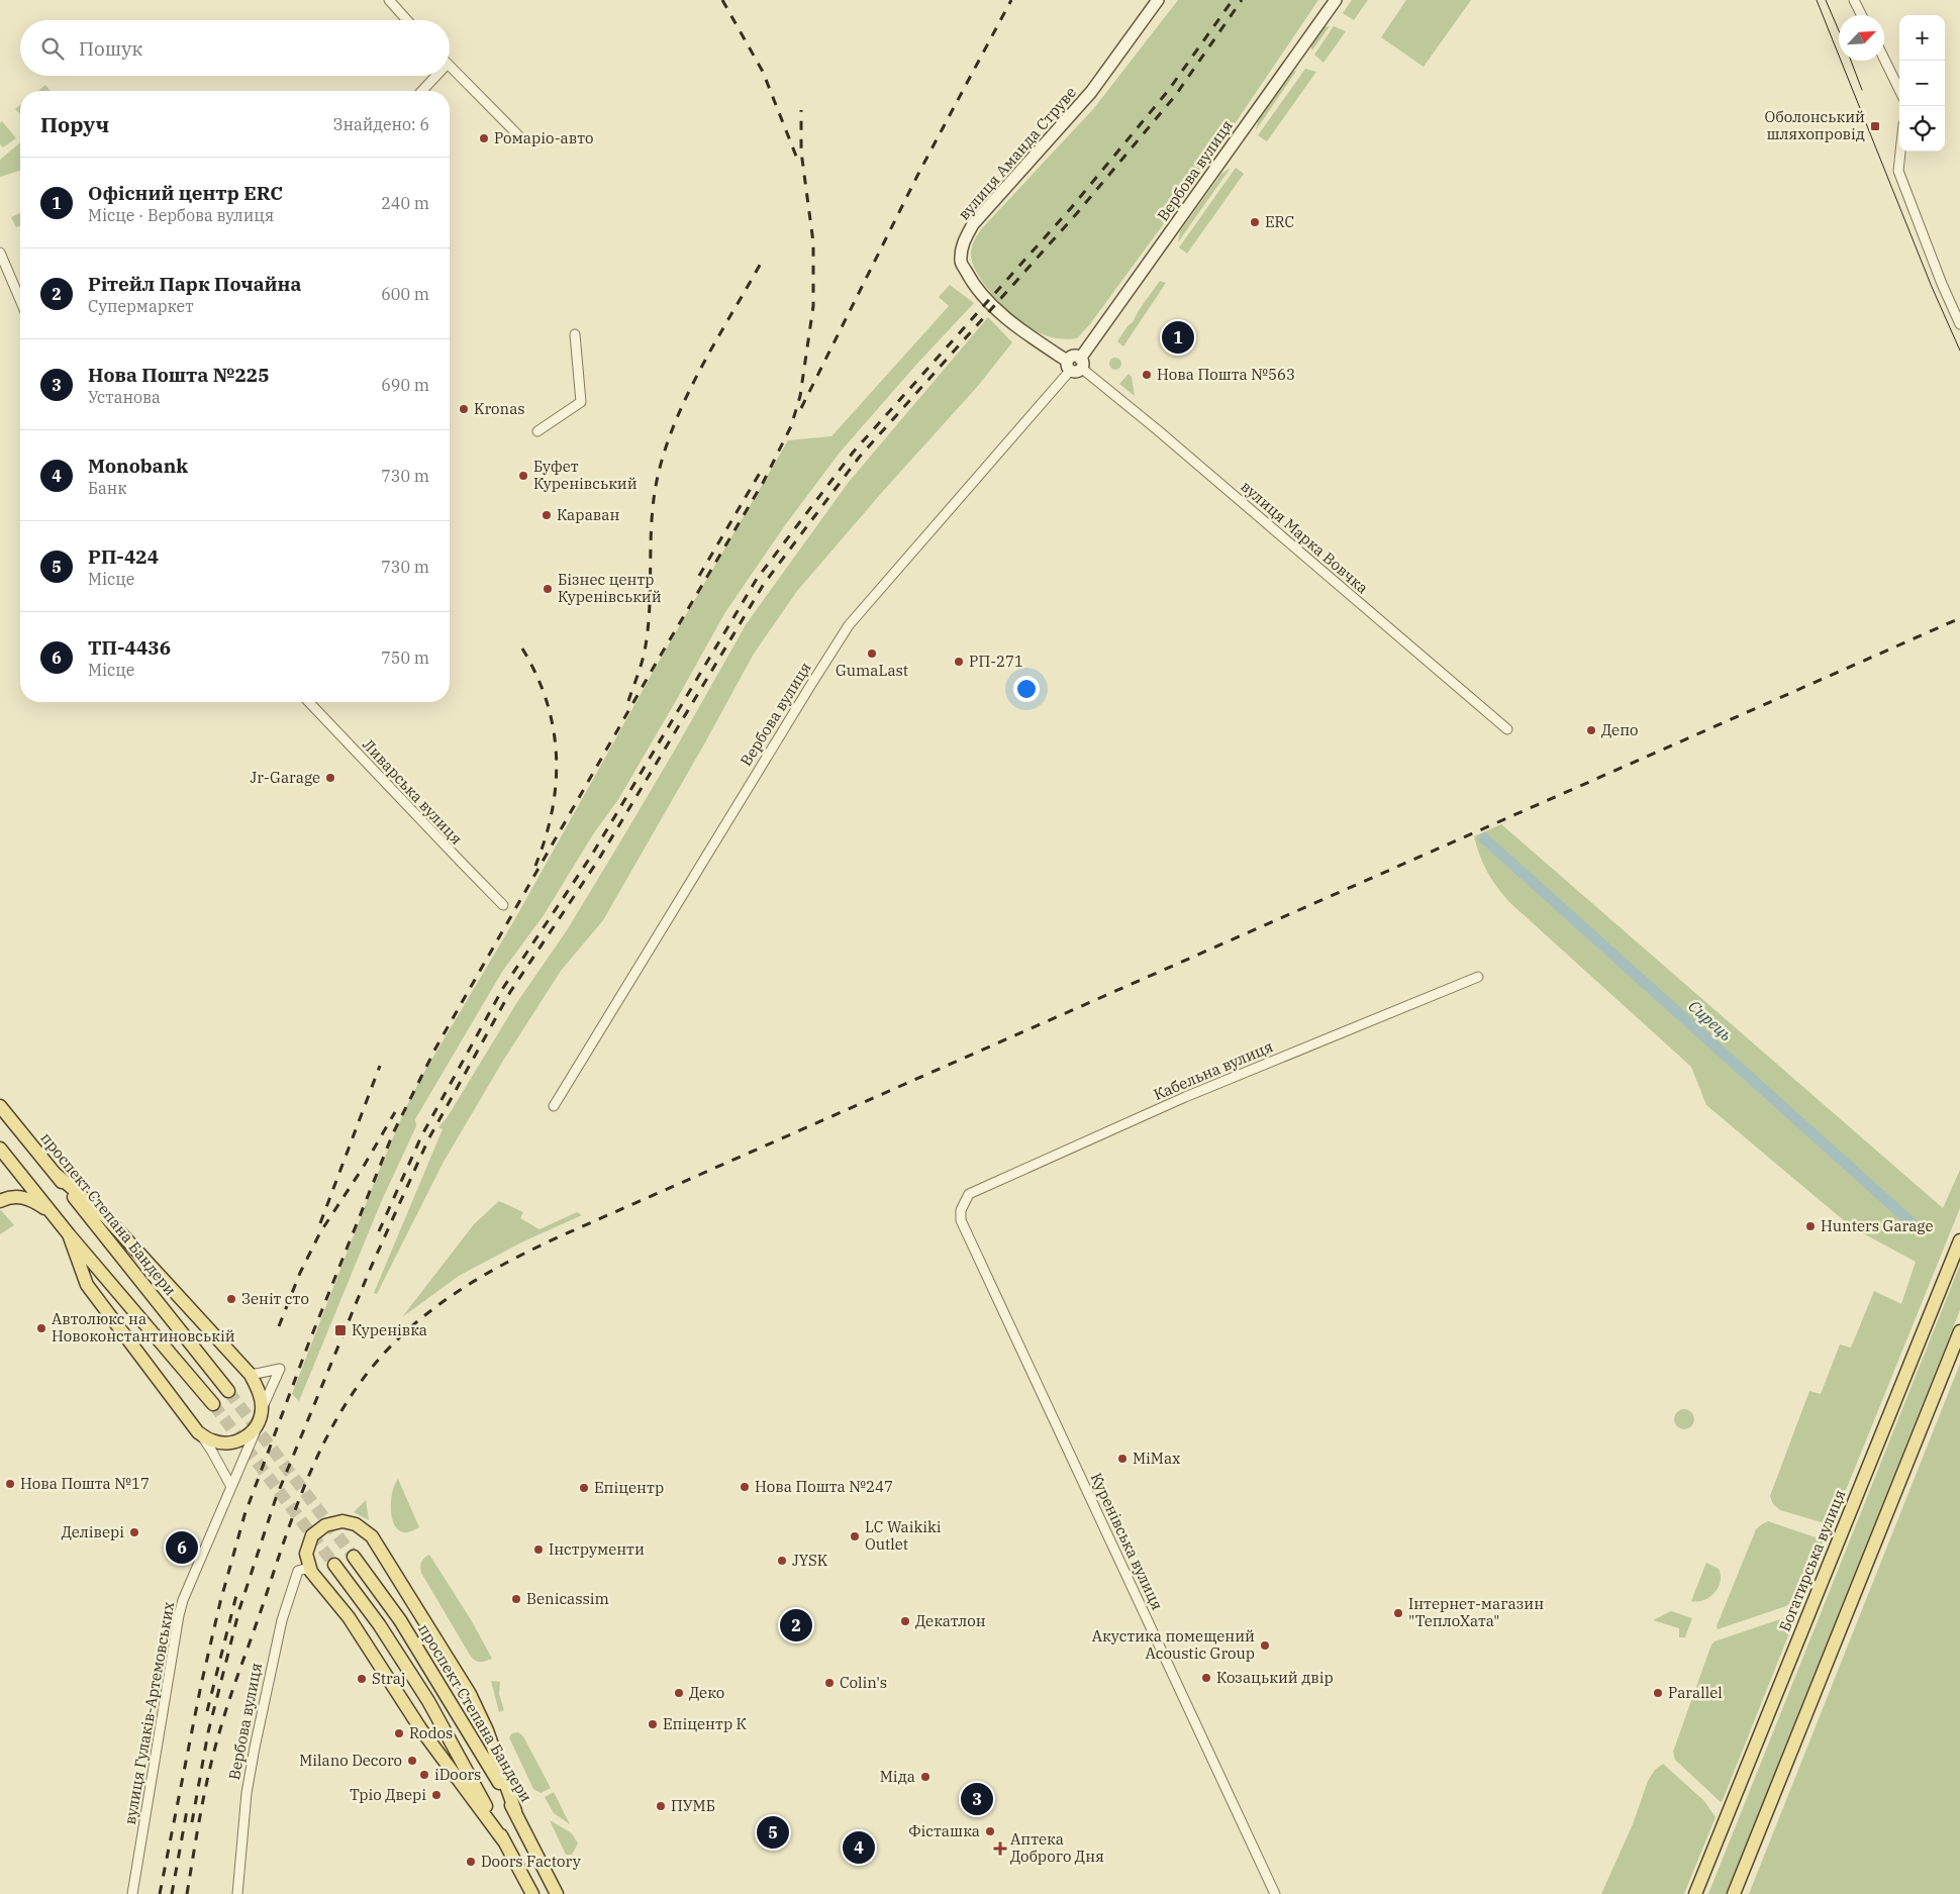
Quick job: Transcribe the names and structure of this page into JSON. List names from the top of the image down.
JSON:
{
  "streets": {
    "main road": [
      "вулиця Аманда Струве",
      "Вербова вулиця",
      "проспект Степана Бандери",
      "Богатирська вулиця"
    ],
    "street": [
      "вулиця Марка Вовчка",
      "Ливарська вулиця",
      "Кабельна вулиця",
      "Куренівська вулиця",
      "вулиця Гулаків-Артемовських"
    ]
  },
  "crossings": [
    ["вулиця Аманда Струве", "Вербова вулиця"],
    ["вулиця Аманда Струве", "вулиця Марка Вовчка"],
    ["Вербова вулиця", "вулиця Марка Вовчка"],
    ["Кабельна вулиця", "Куренівська вулиця"]
  ],
  "water": ["Сирець"],
  "places": {
    "transit": ["Оболонський шляхопровід", "Куренівка"],
    "other": [
      "Ромаріо-авто",
      "ERC",
      "Нова Пошта №563",
      "Kronas",
      "Буфет Куренівський",
      "Караван",
      "Бізнес центр Куренівський",
      "GumaLast",
      "РП-271",
      "Депо",
      "Jr-Garage",
      "Hunters Garage",
      "Зеніт сто",
      "Автолюкс на Новоконстантиновській",
      "MiMax",
      "Нова Пошта №17",
      "Нова Пошта №247",
      "Епіцентр",
      "Делівері",
      "LC Waikiki Outlet",
      "Інструменти",
      "JYSK",
      "Benicassim",
      "Інтернет-магазин \"ТеплоХата\"",
      "Декатлон",
      "Акустика помещений Acoustic Group",
      "Козацький двір",
      "Straj",
      "Colin's",
      "Деко",
      "Parallel",
      "Епіцентр К",
      "Rodos",
      "Milano Decoro",
      "iDoors",
      "Міда",
      "Тріо Двері",
      "ПУМБ",
      "Фісташка",
      "Doors Factory"
    ],
    "health": ["Аптека Доброго Дня"]
  },
  "north": "top right",
  "page": {
    "map_buttons": ["+", "−"],
    "search": "Пошук",
    "heading": ["Поруч", "Знайдено: 6"],
    "list": [
      {
        "mark": "1",
        "name": "Офісний центр ERC",
        "note": "Місце · Вербова вулиця",
        "value": "240 m"
      },
      {
        "mark": "2",
        "name": "Рітейл Парк Почайна",
        "note": "Супермаркет",
        "value": "600 m"
      },
      {
        "mark": "3",
        "name": "Нова Пошта №225",
        "note": "Установа",
        "value": "690 m"
      },
      {
        "mark": "4",
        "name": "Monobank",
        "note": "Банк",
        "value": "730 m"
      },
      {
        "mark": "5",
        "name": "РП-424",
        "note": "Місце",
        "value": "730 m"
      },
      {
        "mark": "6",
        "name": "ТП-4436",
        "note": "Місце",
        "value": "750 m"
      }
    ],
    "pins": [
      "1",
      "6",
      "2",
      "3",
      "5",
      "4"
    ]
  }
}
